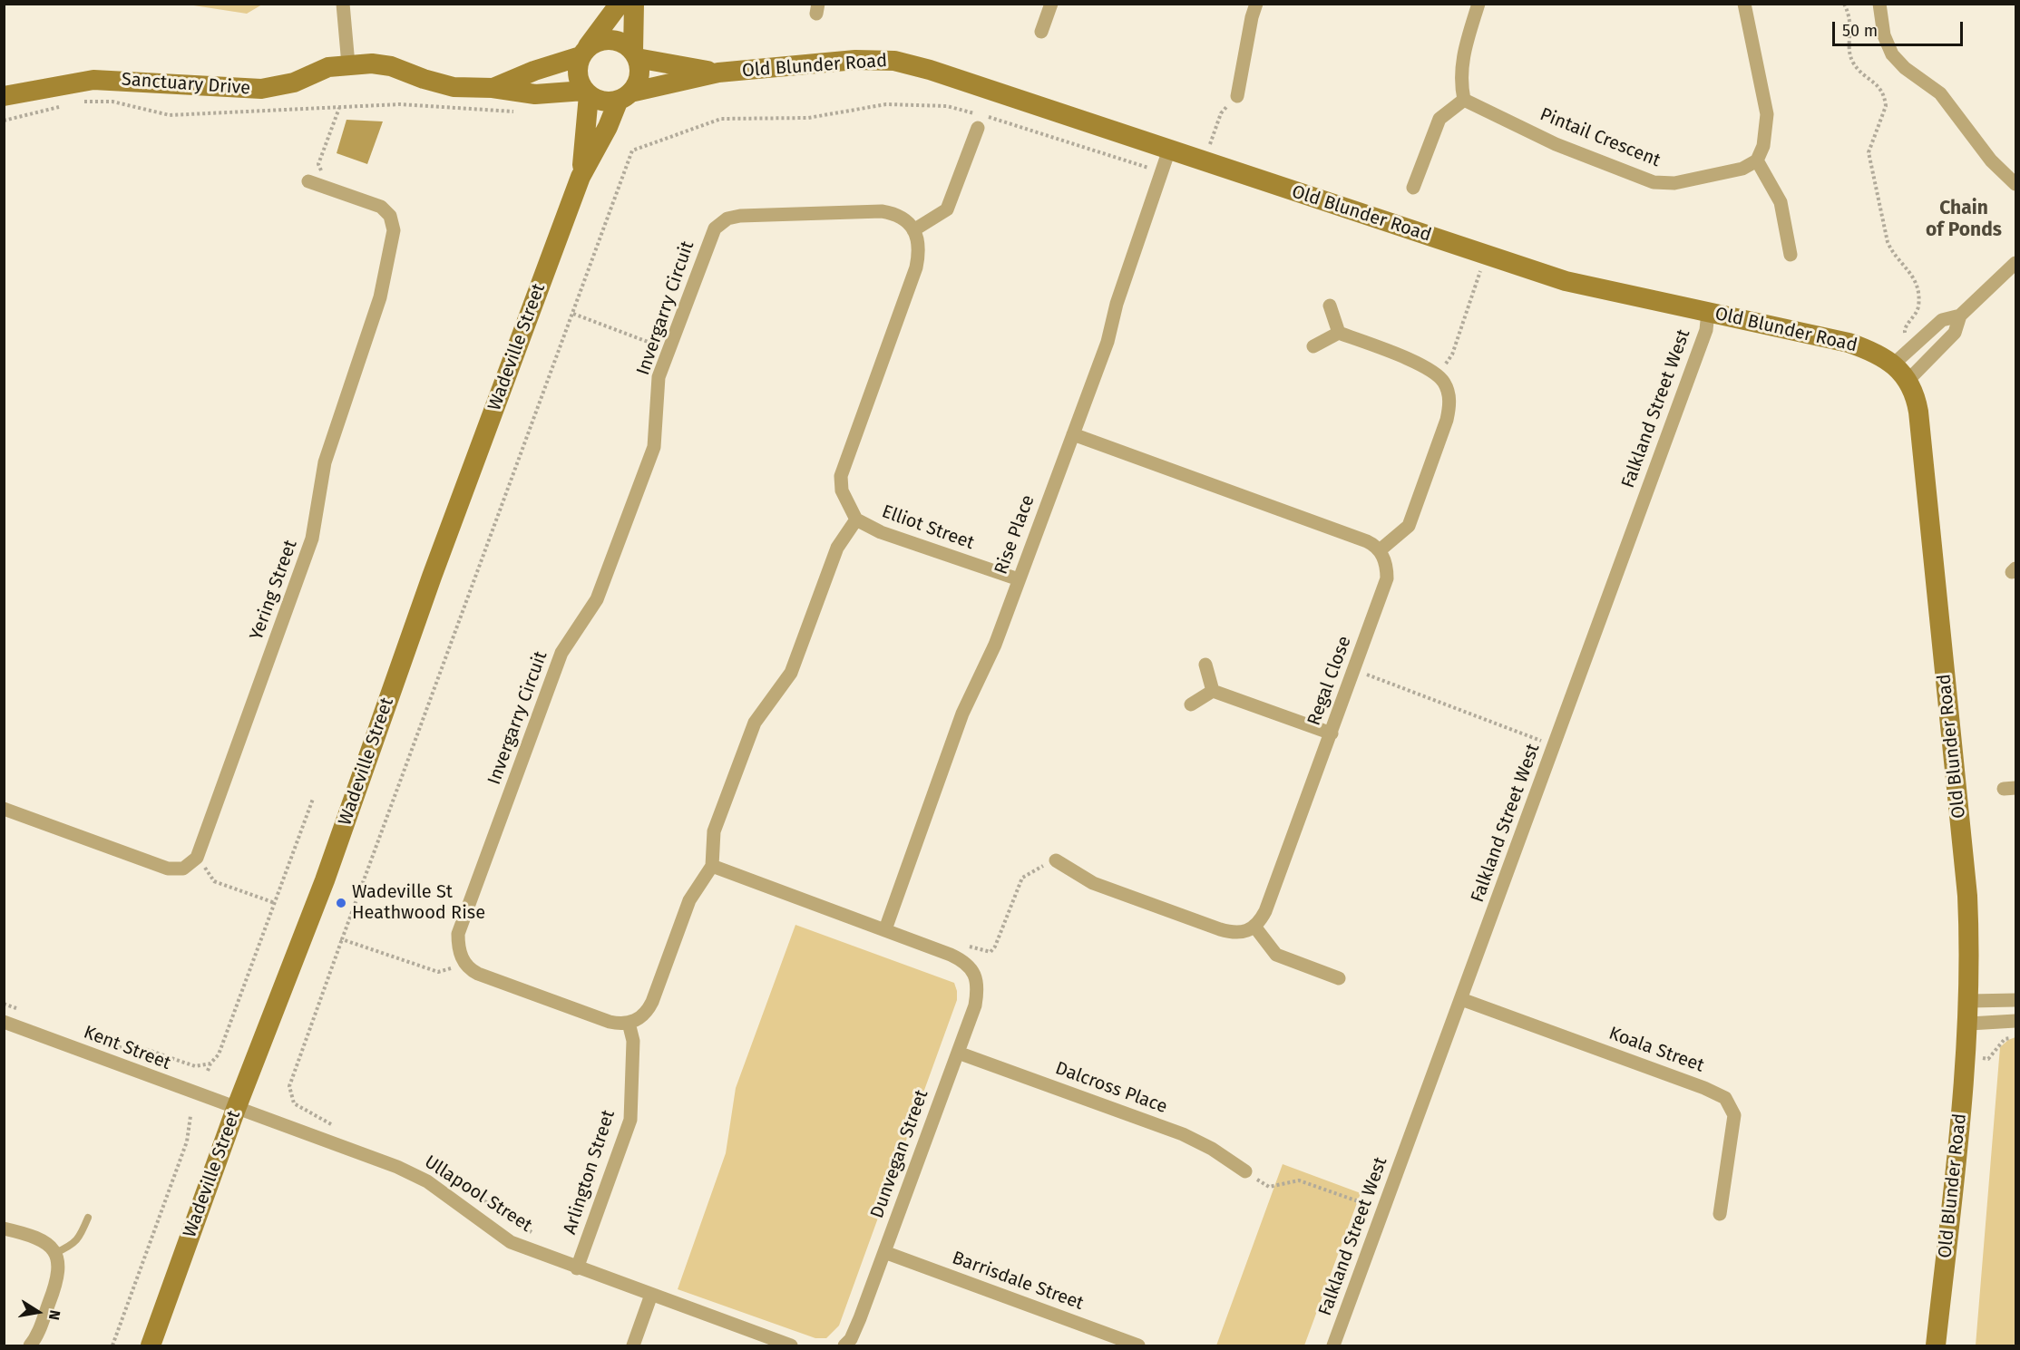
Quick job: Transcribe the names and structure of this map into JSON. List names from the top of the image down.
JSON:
{
  "streets": {
    "main road": ["Old Blunder Road", "Sanctuary Drive", "Wadeville Street"],
    "street": [
      "Pintail Crescent",
      "Invergarry Circuit",
      "Falkland Street West",
      "Elliot Street",
      "Rise Place",
      "Yering Street",
      "Regal Close",
      "Kent Street",
      "Koala Street",
      "Dalcross Place",
      "Dunvegan Street",
      "Arlington Street",
      "Ullapool Street",
      "Barrisdale Street"
    ]
  },
  "crossings": [
    ["Old Blunder Road", "Sanctuary Drive"],
    ["Old Blunder Road", "Wadeville Street"],
    ["Old Blunder Road", "Falkland Street West"],
    ["Old Blunder Road", "Rise Place"],
    ["Sanctuary Drive", "Wadeville Street"],
    ["Wadeville Street", "Kent Street"],
    ["Wadeville Street", "Ullapool Street"],
    ["Falkland Street West", "Koala Street"],
    ["Elliot Street", "Rise Place"],
    ["Rise Place", "Dunvegan Street"],
    ["Kent Street", "Ullapool Street"],
    ["Dalcross Place", "Dunvegan Street"],
    ["Dunvegan Street", "Barrisdale Street"],
    ["Arlington Street", "Ullapool Street"]
  ],
  "districts": ["Chain of Ponds"],
  "places": ["Wadeville St Heathwood Rise"],
  "scale_bar": "50 m",
  "north": "right"
}
